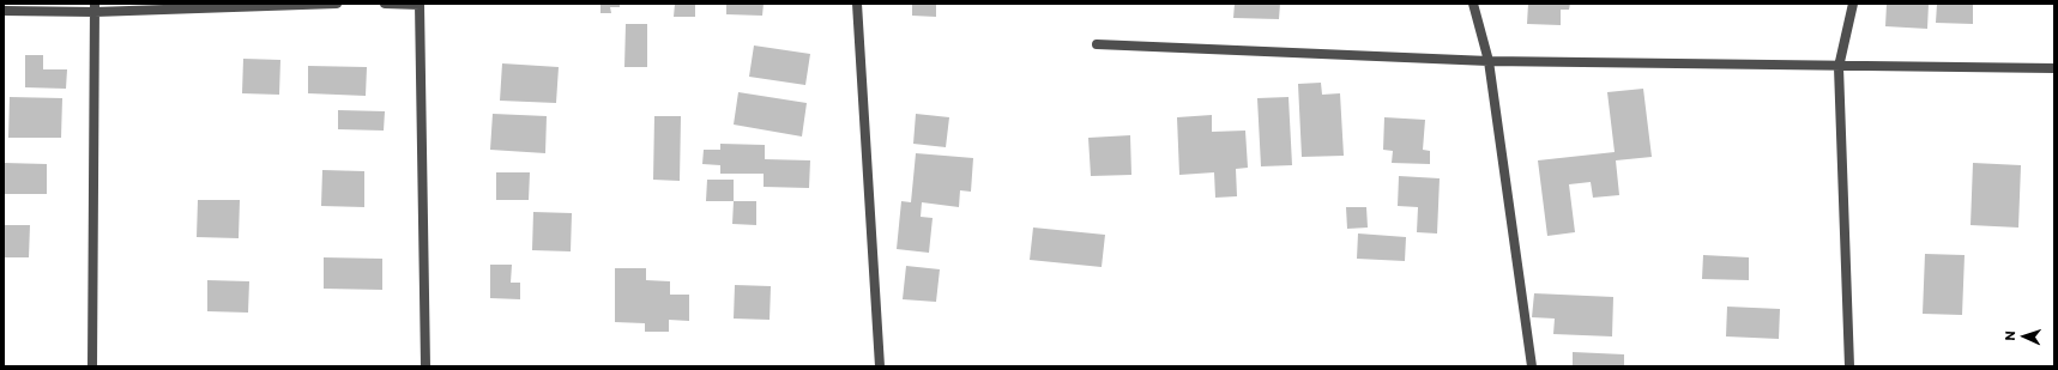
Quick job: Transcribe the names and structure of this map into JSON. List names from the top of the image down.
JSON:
{
  "north": "left"
}
